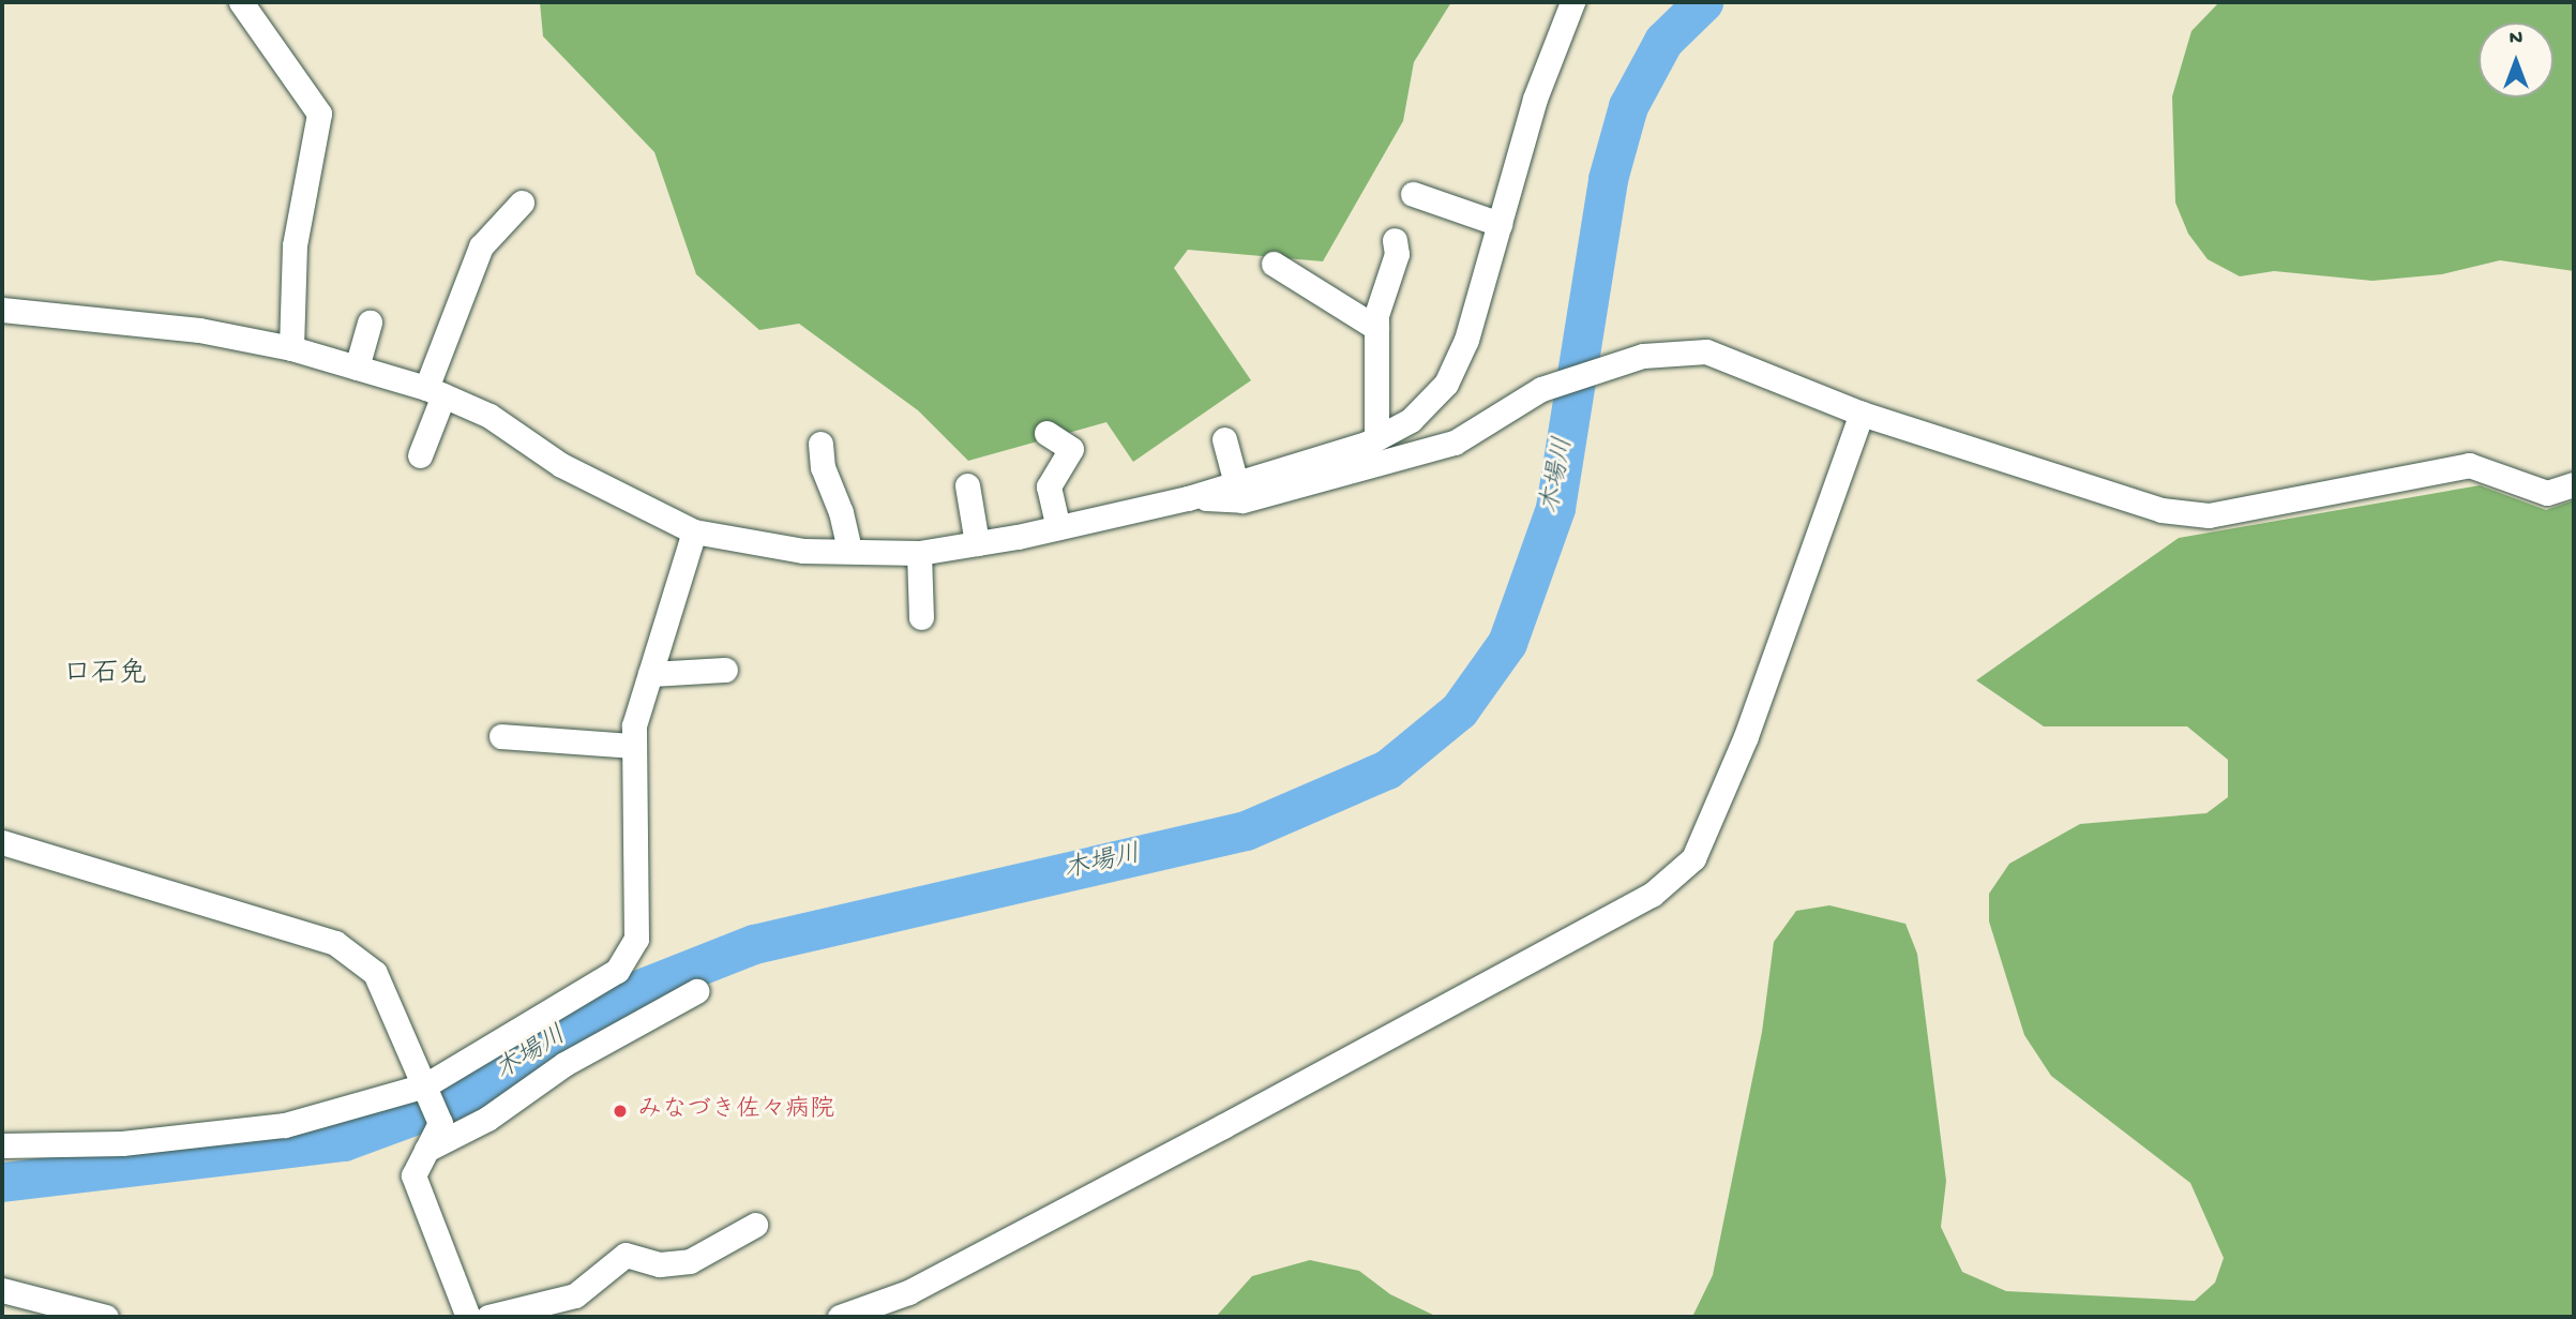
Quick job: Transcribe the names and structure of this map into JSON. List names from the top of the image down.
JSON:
{
  "districts": ["口石免"],
  "water": ["木場川"],
  "places": ["みなづき佐々病院"],
  "north": "top"
}
